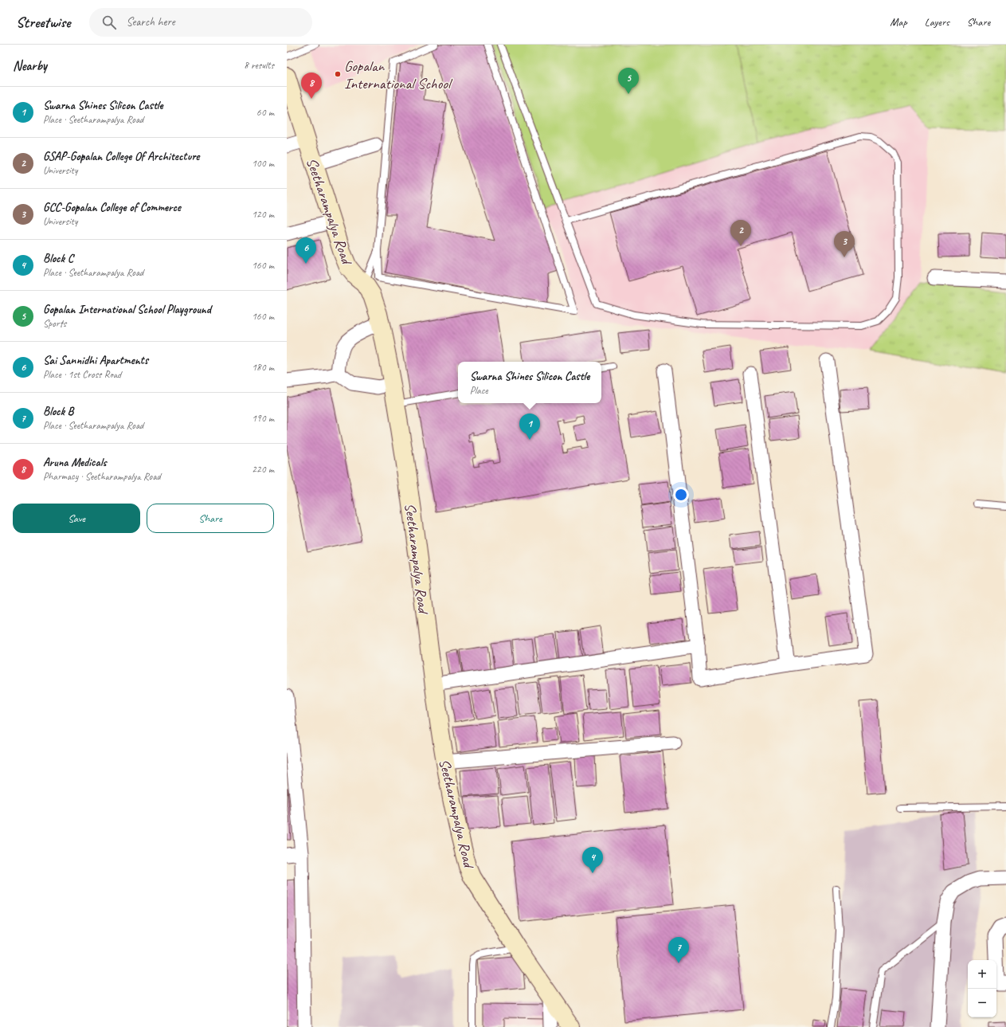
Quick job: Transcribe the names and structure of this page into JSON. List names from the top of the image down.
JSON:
{
  "streets": {
    "street": ["Seetharampalya Road"]
  },
  "places": ["Gopalan International School"],
  "page": {
    "header": "Streetwise",
    "search": "Search here",
    "nav": ["Map", "Layers", "Share"],
    "heading": ["Nearby", "8 results"],
    "pins": [
      "5",
      "8",
      "2",
      "3",
      "6",
      "1",
      "4",
      "7"
    ],
    "list": [
      {
        "mark": "1",
        "name": "Swarna Shines Silicon Castle",
        "note": "Place · Seetharampalya Road",
        "value": "60 m"
      },
      {
        "mark": "2",
        "name": "GSAP-Gopalan College Of Architecture",
        "note": "University",
        "value": "100 m"
      },
      {
        "mark": "3",
        "name": "GCC-Gopalan College of Commerce",
        "note": "University",
        "value": "120 m"
      },
      {
        "mark": "4",
        "name": "Block C",
        "note": "Place · Seetharampalya Road",
        "value": "160 m"
      },
      {
        "mark": "5",
        "name": "Gopalan International School Playground",
        "note": "Sports",
        "value": "160 m"
      },
      {
        "mark": "6",
        "name": "Sai Sannidhi Apartments",
        "note": "Place · 1st Cross Road",
        "value": "180 m"
      },
      {
        "mark": "7",
        "name": "Block B",
        "note": "Place · Seetharampalya Road",
        "value": "190 m"
      },
      {
        "mark": "8",
        "name": "Aruna Medicals",
        "note": "Pharmacy · Seetharampalya Road",
        "value": "220 m"
      }
    ],
    "popup": ["Swarna Shines Silicon Castle", "Place"],
    "buttons": ["Save", "Share"],
    "map_buttons": ["+", "−"]
  }
}
